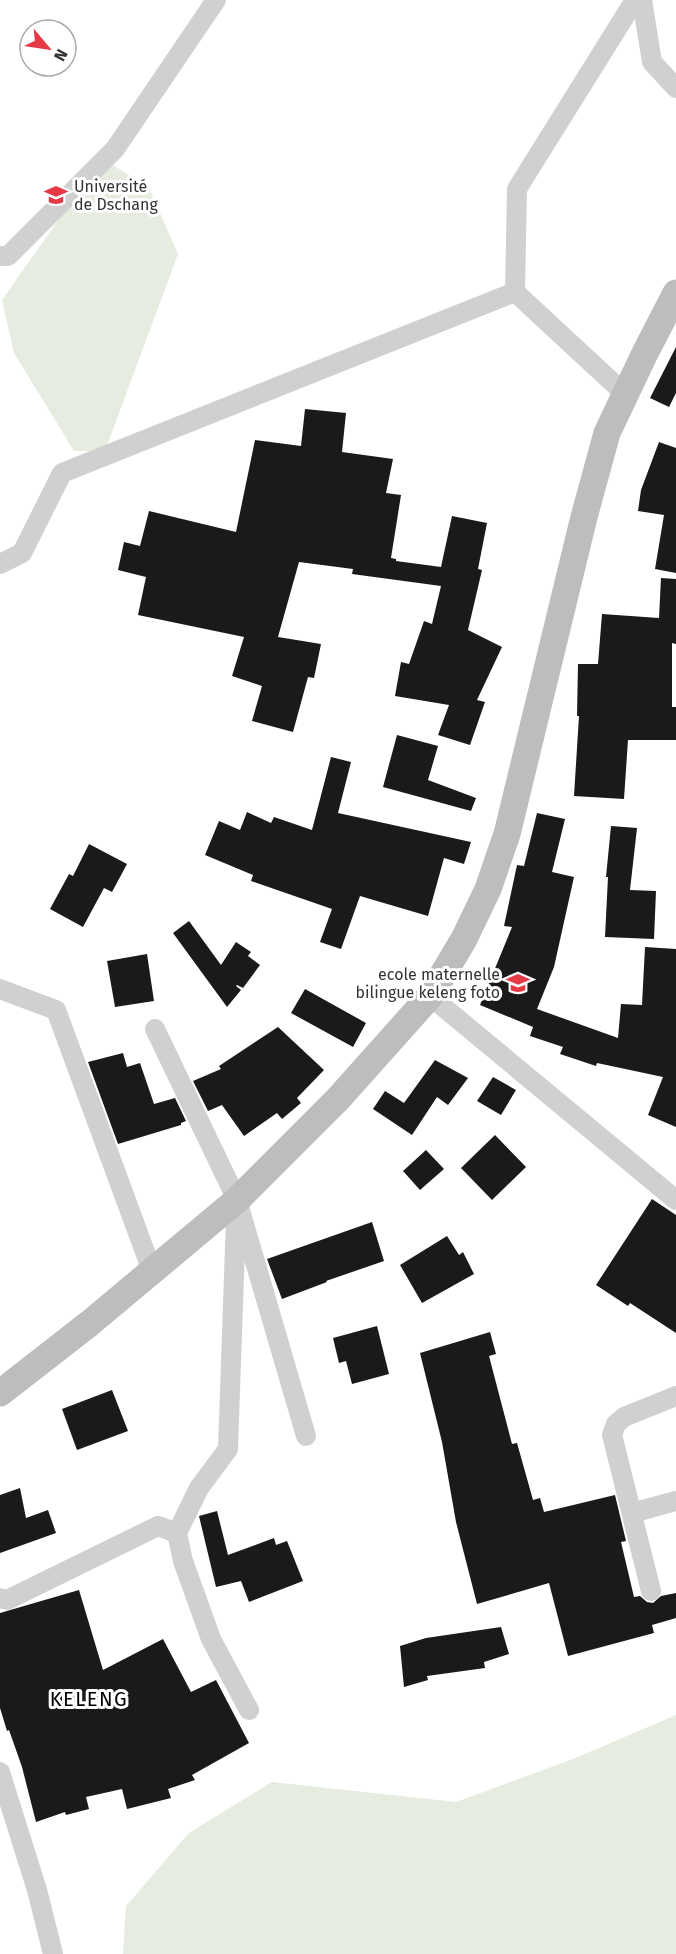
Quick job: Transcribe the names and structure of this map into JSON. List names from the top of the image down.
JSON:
{
  "districts": ["KELENG"],
  "places": {
    "school or university": ["Université de Dschang", "ecole maternelle bilingue keleng foto"]
  },
  "north": "bottom right"
}
